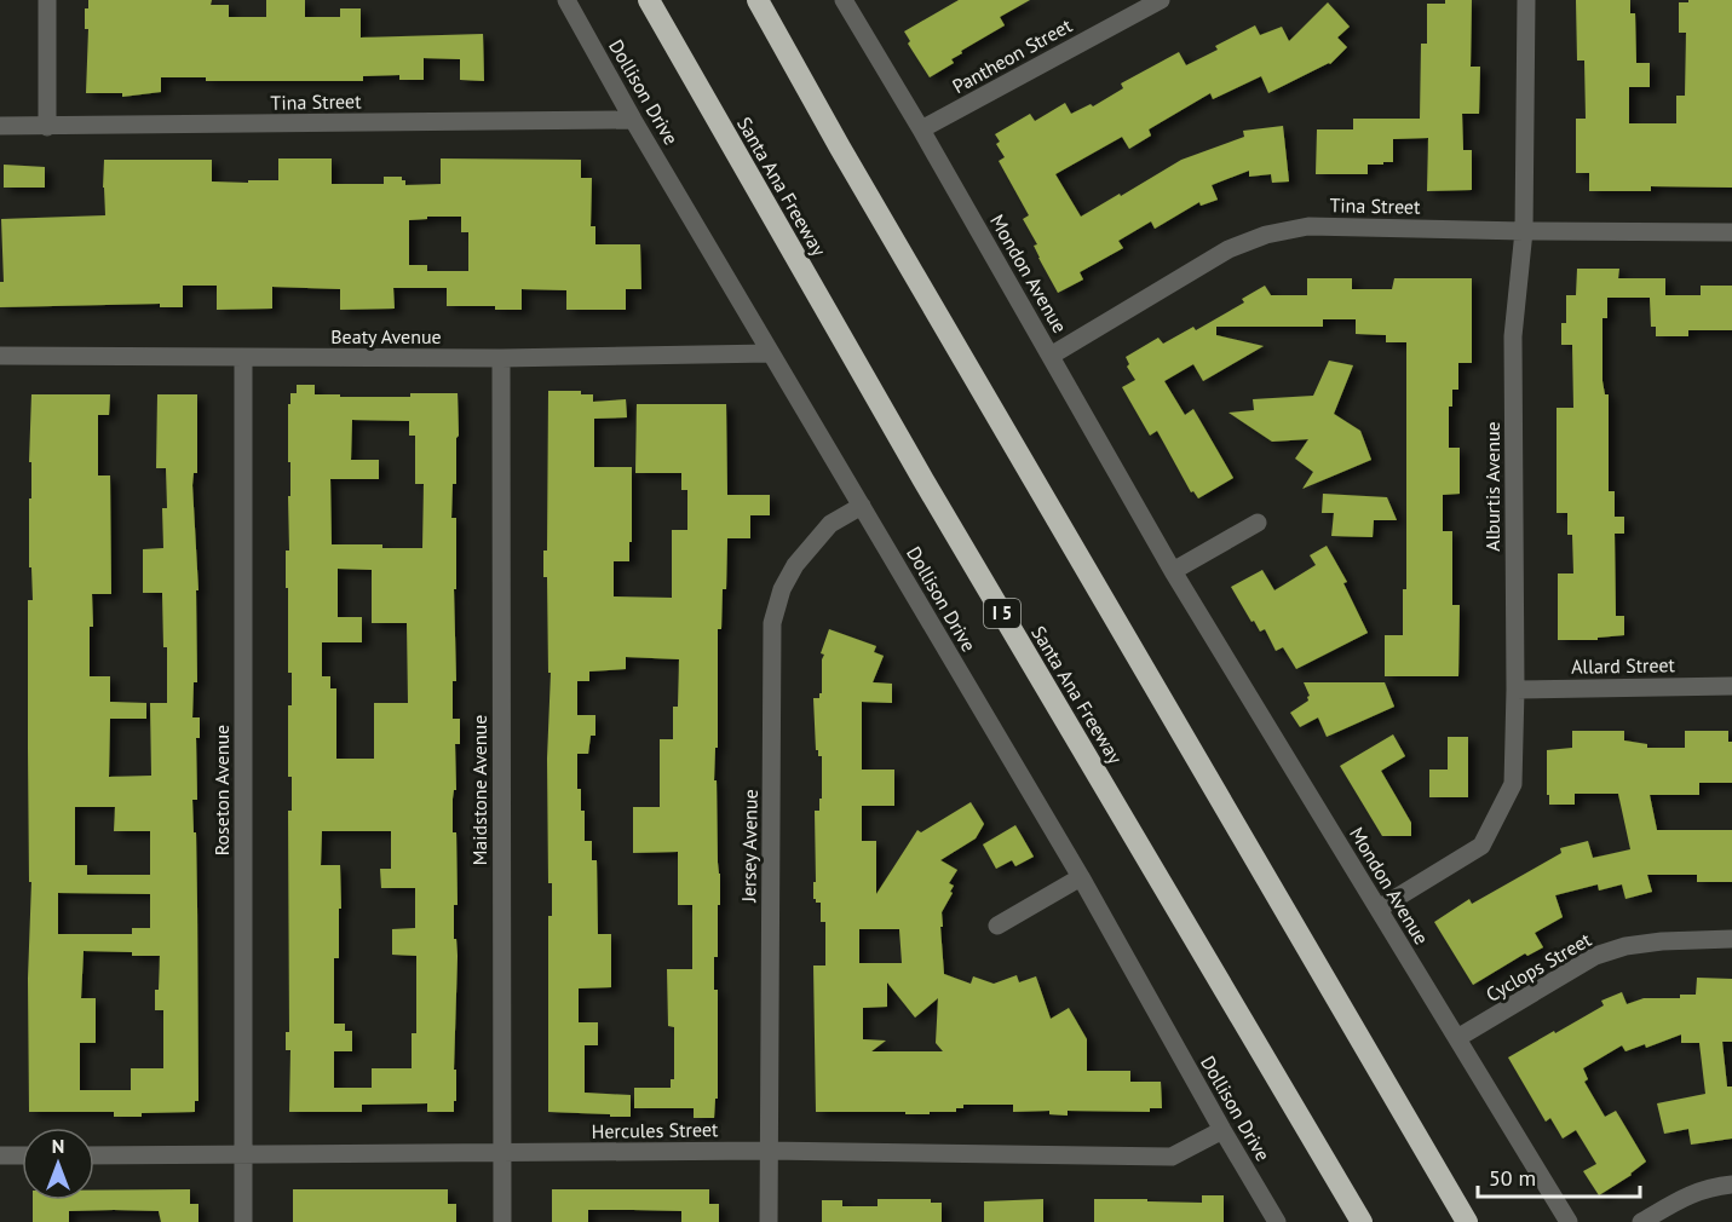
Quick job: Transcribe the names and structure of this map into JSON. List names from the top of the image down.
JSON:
{
  "streets": {
    "highway": ["Santa Ana Freeway", "I 5"],
    "street": [
      "Pantheon Street",
      "Dollison Drive",
      "Tina Street",
      "Mondon Avenue",
      "Beaty Avenue",
      "Alburtis Avenue",
      "Allard Street",
      "Roseton Avenue",
      "Maidstone Avenue",
      "Jersey Avenue",
      "Cyclops Street",
      "Hercules Street"
    ]
  },
  "crossings": [
    ["Pantheon Street", "Mondon Avenue"],
    ["Dollison Drive", "Tina Street"],
    ["Dollison Drive", "Beaty Avenue"],
    ["Dollison Drive", "Jersey Avenue"],
    ["Dollison Drive", "Hercules Street"],
    ["Tina Street", "Mondon Avenue"],
    ["Tina Street", "Alburtis Avenue"],
    ["Mondon Avenue", "Alburtis Avenue"],
    ["Mondon Avenue", "Cyclops Street"],
    ["Beaty Avenue", "Roseton Avenue"],
    ["Beaty Avenue", "Maidstone Avenue"],
    ["Alburtis Avenue", "Allard Street"],
    ["Roseton Avenue", "Hercules Street"],
    ["Maidstone Avenue", "Hercules Street"],
    ["Jersey Avenue", "Hercules Street"]
  ],
  "scale_bar": "50 m",
  "north": "top"
}
